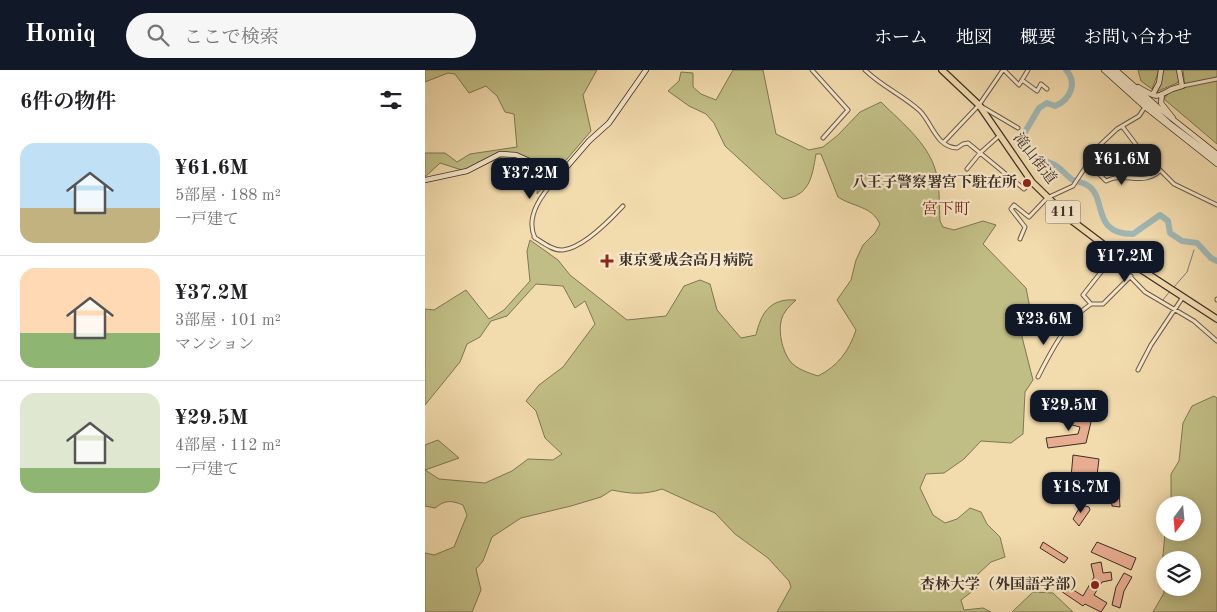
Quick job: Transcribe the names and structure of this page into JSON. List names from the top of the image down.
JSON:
{
  "streets": {
    "highway": ["滝山街道", "411"]
  },
  "districts": ["宮下町"],
  "places": {
    "other": ["八王子警察署宮下駐在所", "杏林大学（外国語学部）"],
    "health": ["東京愛成会高月病院"]
  },
  "north": "bottom",
  "page": {
    "header": "Homiq",
    "search": "ここで検索",
    "nav": [
      "ホーム",
      "地図",
      "概要",
      "お問い合わせ"
    ],
    "heading": "6件の物件",
    "list": [
      {
        "name": "¥61.6M",
        "note": "5部屋 · 188 m² · 一戸建て"
      },
      {
        "name": "¥37.2M",
        "note": "3部屋 · 101 m² · マンション"
      },
      {
        "name": "¥29.5M",
        "note": "4部屋 · 112 m² · 一戸建て"
      }
    ],
    "price": [
      "¥61.6M",
      "¥37.2M",
      "¥17.2M",
      "¥23.6M",
      "¥29.5M",
      "¥18.7M"
    ]
  }
}
